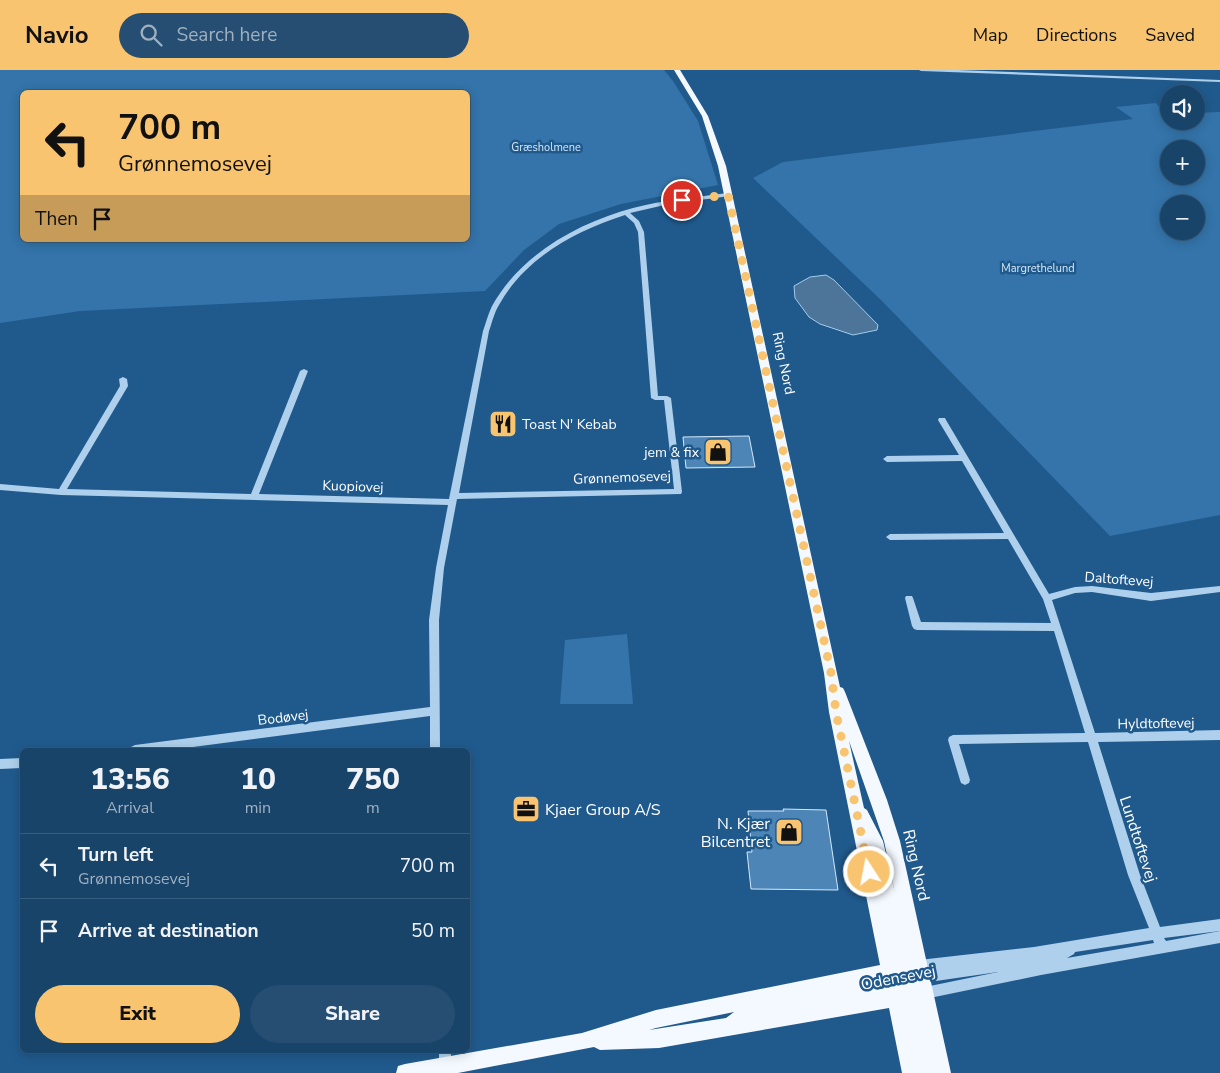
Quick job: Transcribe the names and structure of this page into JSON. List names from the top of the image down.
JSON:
{
  "streets": {
    "main road": ["Ring Nord", "Odensevej"],
    "street": [
      "Grønnemosevej",
      "Kuopiovej",
      "Daltoftevej",
      "Bodøvej",
      "Hyldtoftevej",
      "Lundtoftevej"
    ]
  },
  "crossings": [
    ["Ring Nord", "Odensevej"],
    ["Grønnemosevej", "Kuopiovej"],
    ["Daltoftevej", "Lundtoftevej"],
    ["Hyldtoftevej", "Lundtoftevej"],
    ["Lundtoftevej", "Odensevej"]
  ],
  "parks": ["Græsholmene", "Margrethelund"],
  "places": {
    "restaurant": ["Toast N' Kebab"],
    "shop": ["jem & fix", "N. Kjær Bilcentret"],
    "office": ["Kjaer Group A/S"]
  },
  "page": {
    "header": "Navio",
    "search": "Search here",
    "nav": ["Map", "Directions", "Saved"],
    "map_buttons": ["+", "−"],
    "turn": ["700 m", "Grønnemosevej"],
    "then": "Then",
    "eta": [
      "13:56",
      "Arrival",
      "10",
      "min",
      "750",
      "m"
    ],
    "list": [
      {
        "name": "Turn left",
        "note": "Grønnemosevej",
        "value": "700 m"
      },
      {
        "name": "Arrive at destination",
        "value": "50 m"
      }
    ],
    "buttons": ["Exit", "Share"]
  }
}
